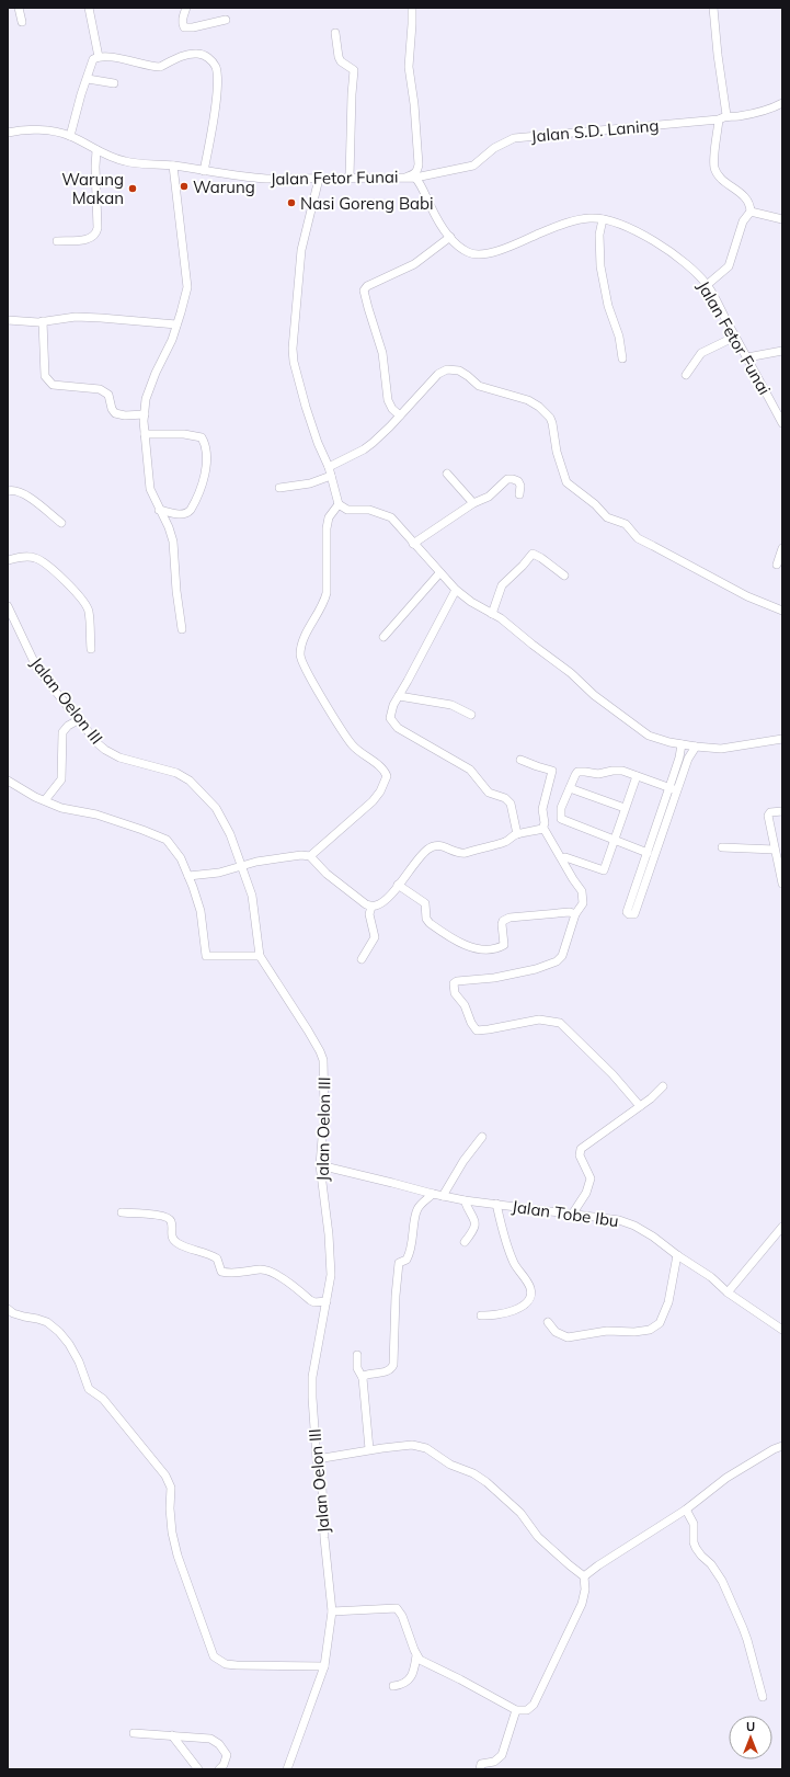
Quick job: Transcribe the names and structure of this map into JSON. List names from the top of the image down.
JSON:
{
  "streets": {
    "street": [
      "Jalan S.D. Laning",
      "Jalan Fetor Funai",
      "Jalan Oelon III",
      "Jalan Tobe Ibu"
    ]
  },
  "crossings": [
    ["Jalan S.D. Laning", "Jalan Fetor Funai"],
    ["Jalan Oelon III", "Jalan Tobe Ibu"]
  ],
  "places": ["Warung", "Warung Makan", "Nasi Goreng Babi"],
  "north": "top"
}
